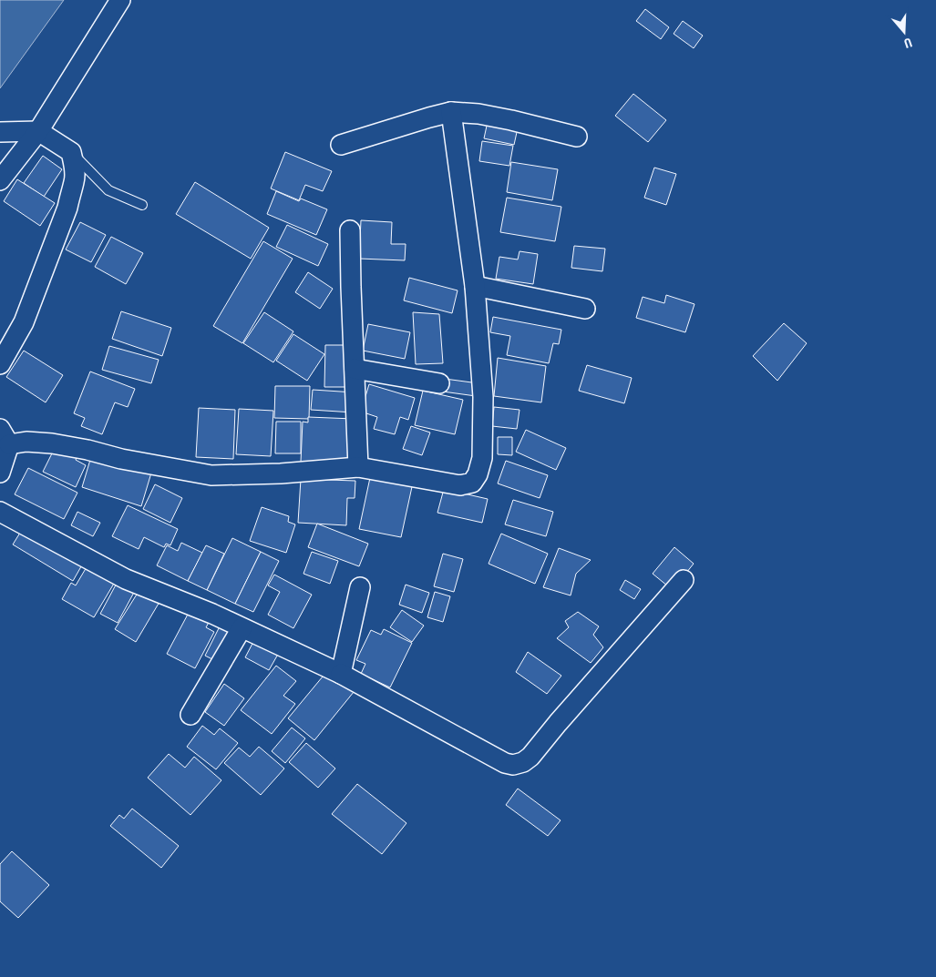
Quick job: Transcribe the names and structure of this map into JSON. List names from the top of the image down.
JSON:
{
  "north": "bottom"
}
